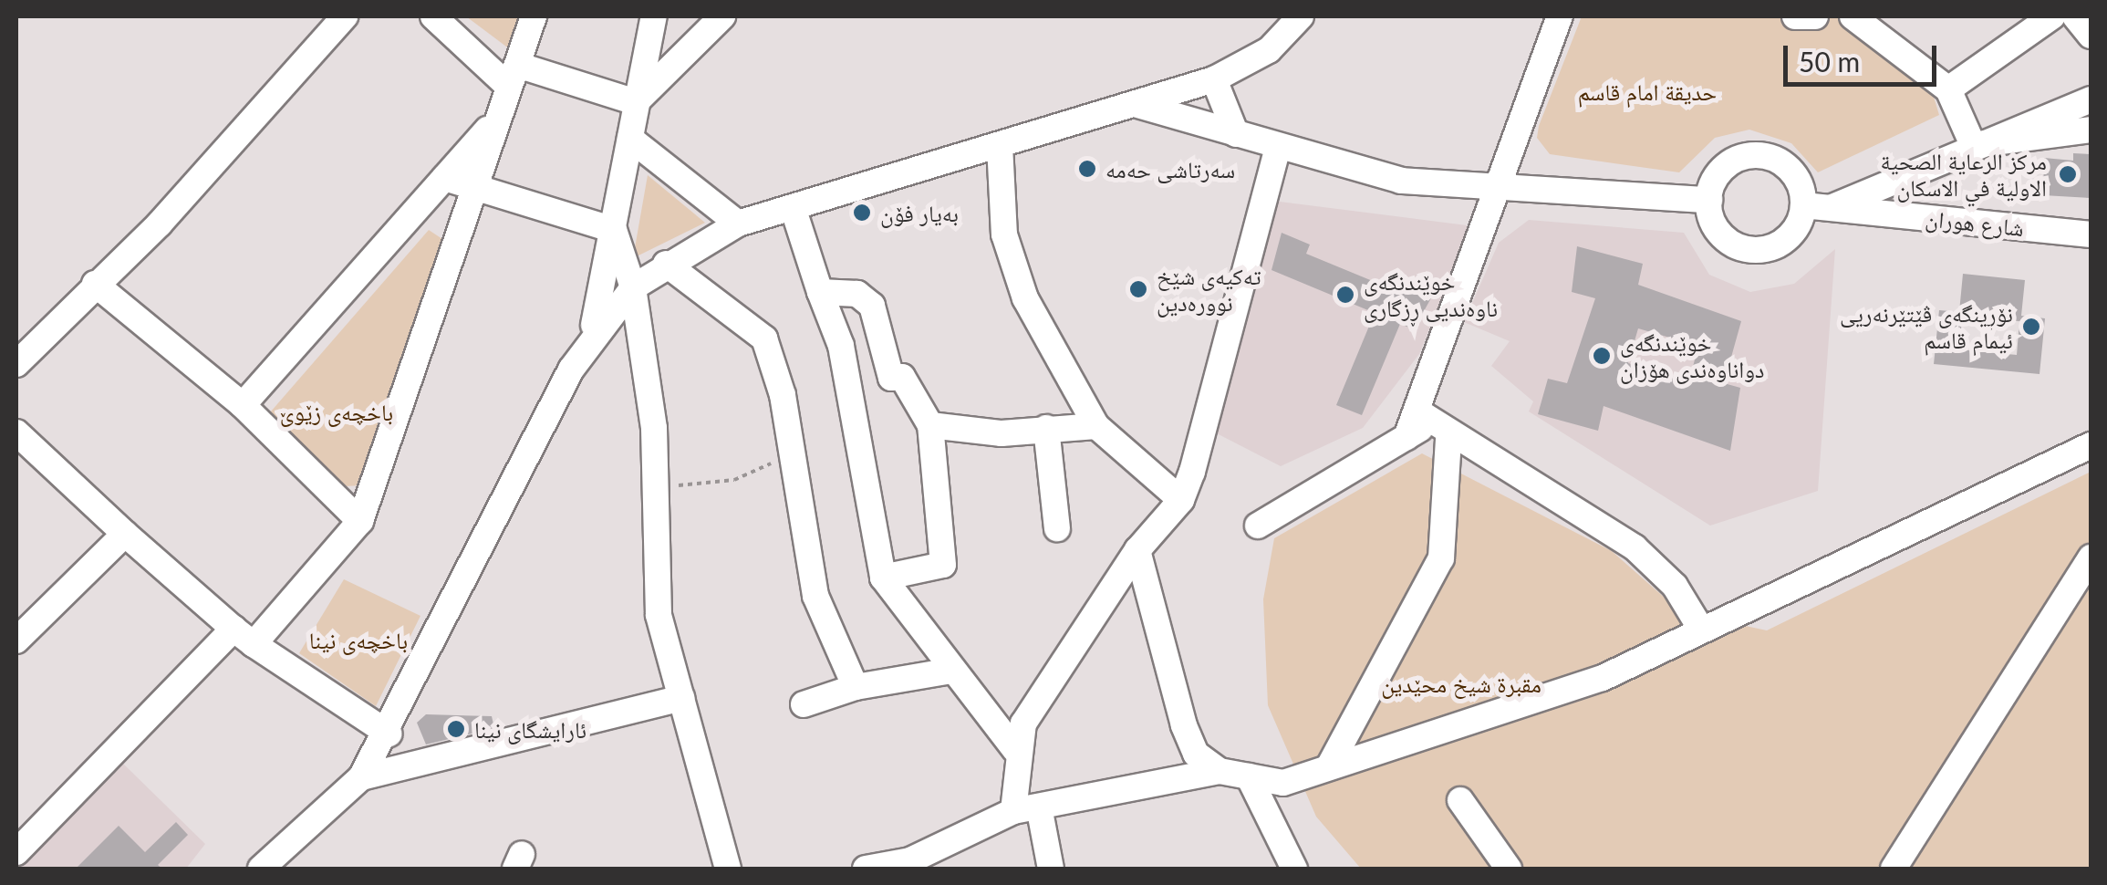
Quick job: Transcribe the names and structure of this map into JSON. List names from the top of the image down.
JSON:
{
  "streets": {
    "street": ["شارع هوران"]
  },
  "parks": [
    "حديقة امام قاسم",
    "باخچەی زێوێ",
    "باخچەی نینا",
    "مقبرة شيخ محێدین"
  ],
  "places": [
    "سەرتاشی حەمە",
    "مركز الرعاية الصحية الاولية في الاسكان",
    "بەیار فۆن",
    "تەکیەی شێخ نوورەدین",
    "خوێندنگەی ناوەندیی ڕزگاری",
    "نۆڕینگەی ڤێتێرنەریی ئیمام قاسم",
    "خوێندنگەی دواناوەندی هۆزان",
    "ئارایشگای نینا"
  ],
  "scale_bar": "50 m"
}
